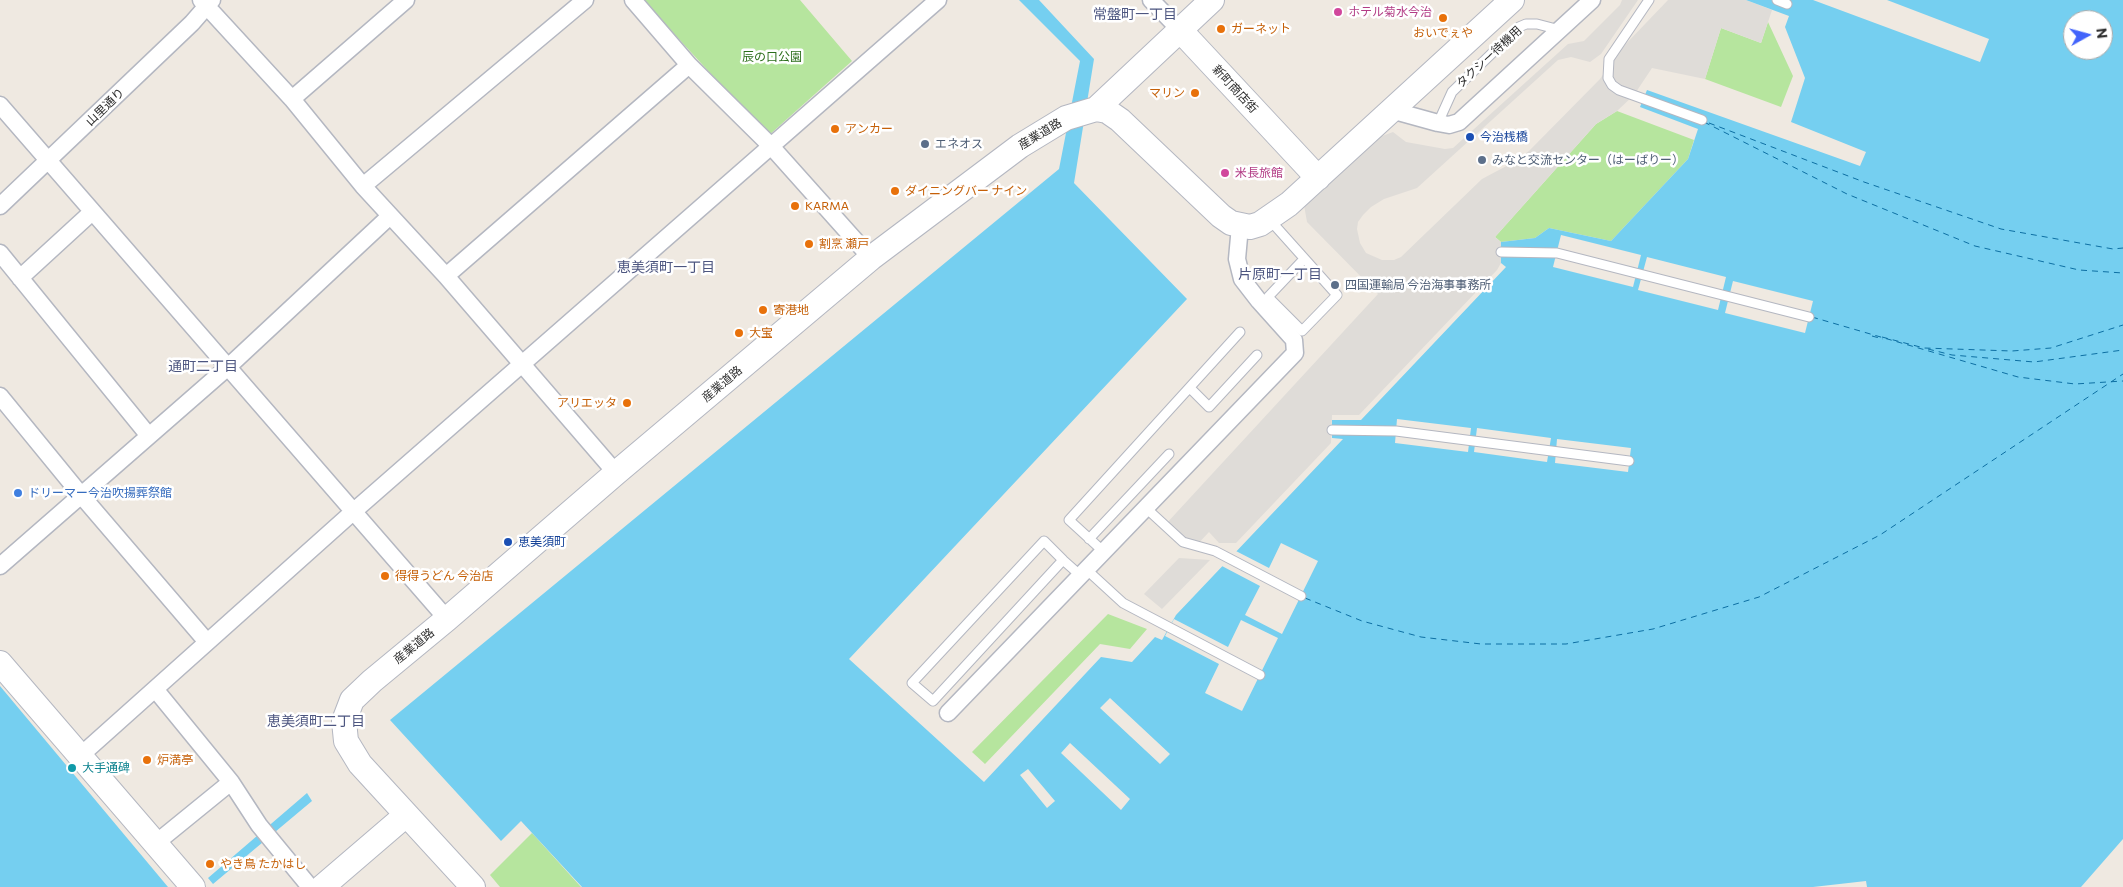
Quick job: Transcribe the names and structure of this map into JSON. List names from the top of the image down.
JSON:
{
  "streets": {
    "street": ["新町商店街", "山里通り", "産業道路"],
    "lane": ["タクシー待機用"]
  },
  "crossings": [
    ["新町商店街", "産業道路"]
  ],
  "districts": [
    "常盤町一丁目",
    "恵美須町一丁目",
    "片原町一丁目",
    "通町二丁目",
    "恵美須町二丁目"
  ],
  "parks": ["辰の口公園"],
  "places": [
    "ホテル菊水今治",
    "おいでぇや",
    "ガーネット",
    "マリン",
    "アンカー",
    "今治桟橋",
    "エネオス",
    "みなと交流センター（はーばりー）",
    "米長旅館",
    "ダイニングバー ナイン",
    "KARMA",
    "割烹 瀬戸",
    "四国運輸局 今治海事事務所",
    "寄港地",
    "大宝",
    "アリエッタ",
    "ドリーマー今治吹揚葬祭館",
    "恵美須町",
    "得得うどん 今治店",
    "炉満亭",
    "大手通碑",
    "やき鳥 たかはし"
  ],
  "north": "right"
}
